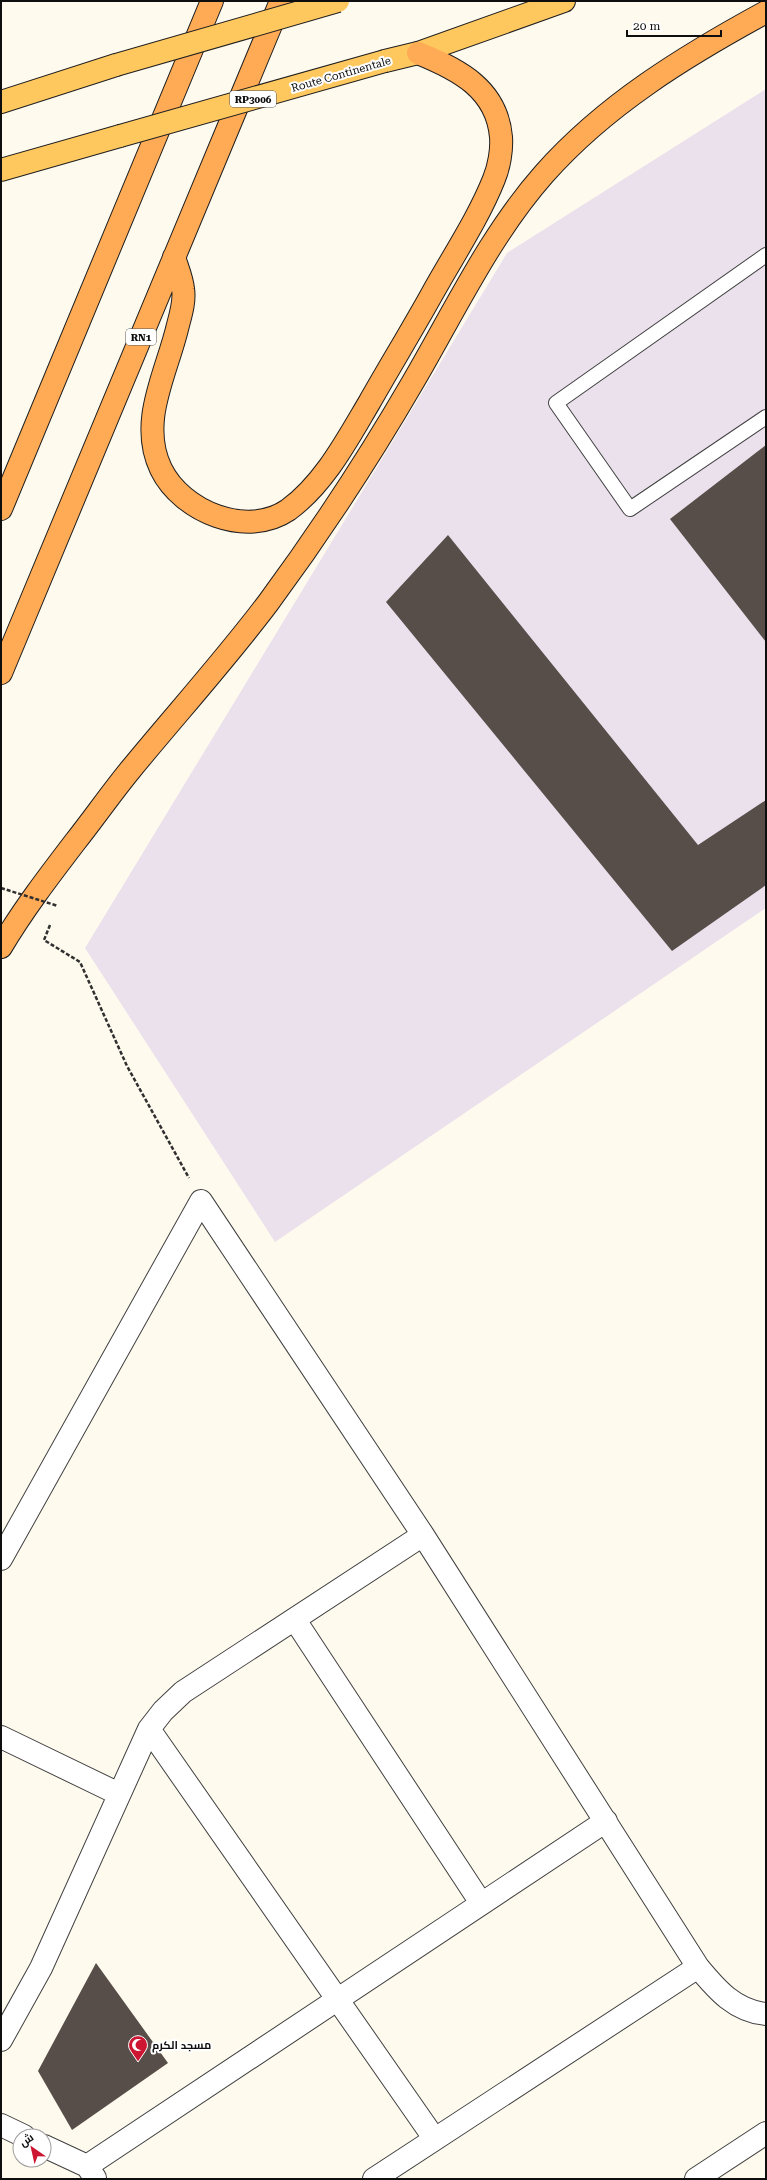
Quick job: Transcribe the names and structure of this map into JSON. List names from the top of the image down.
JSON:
{
  "streets": {
    "highway": ["RN1"],
    "main road": ["Route Continentale", "RP3006"]
  },
  "places": {
    "mosque": ["مسجد الكرم"]
  },
  "scale_bar": "20 m",
  "north": "top left"
}
